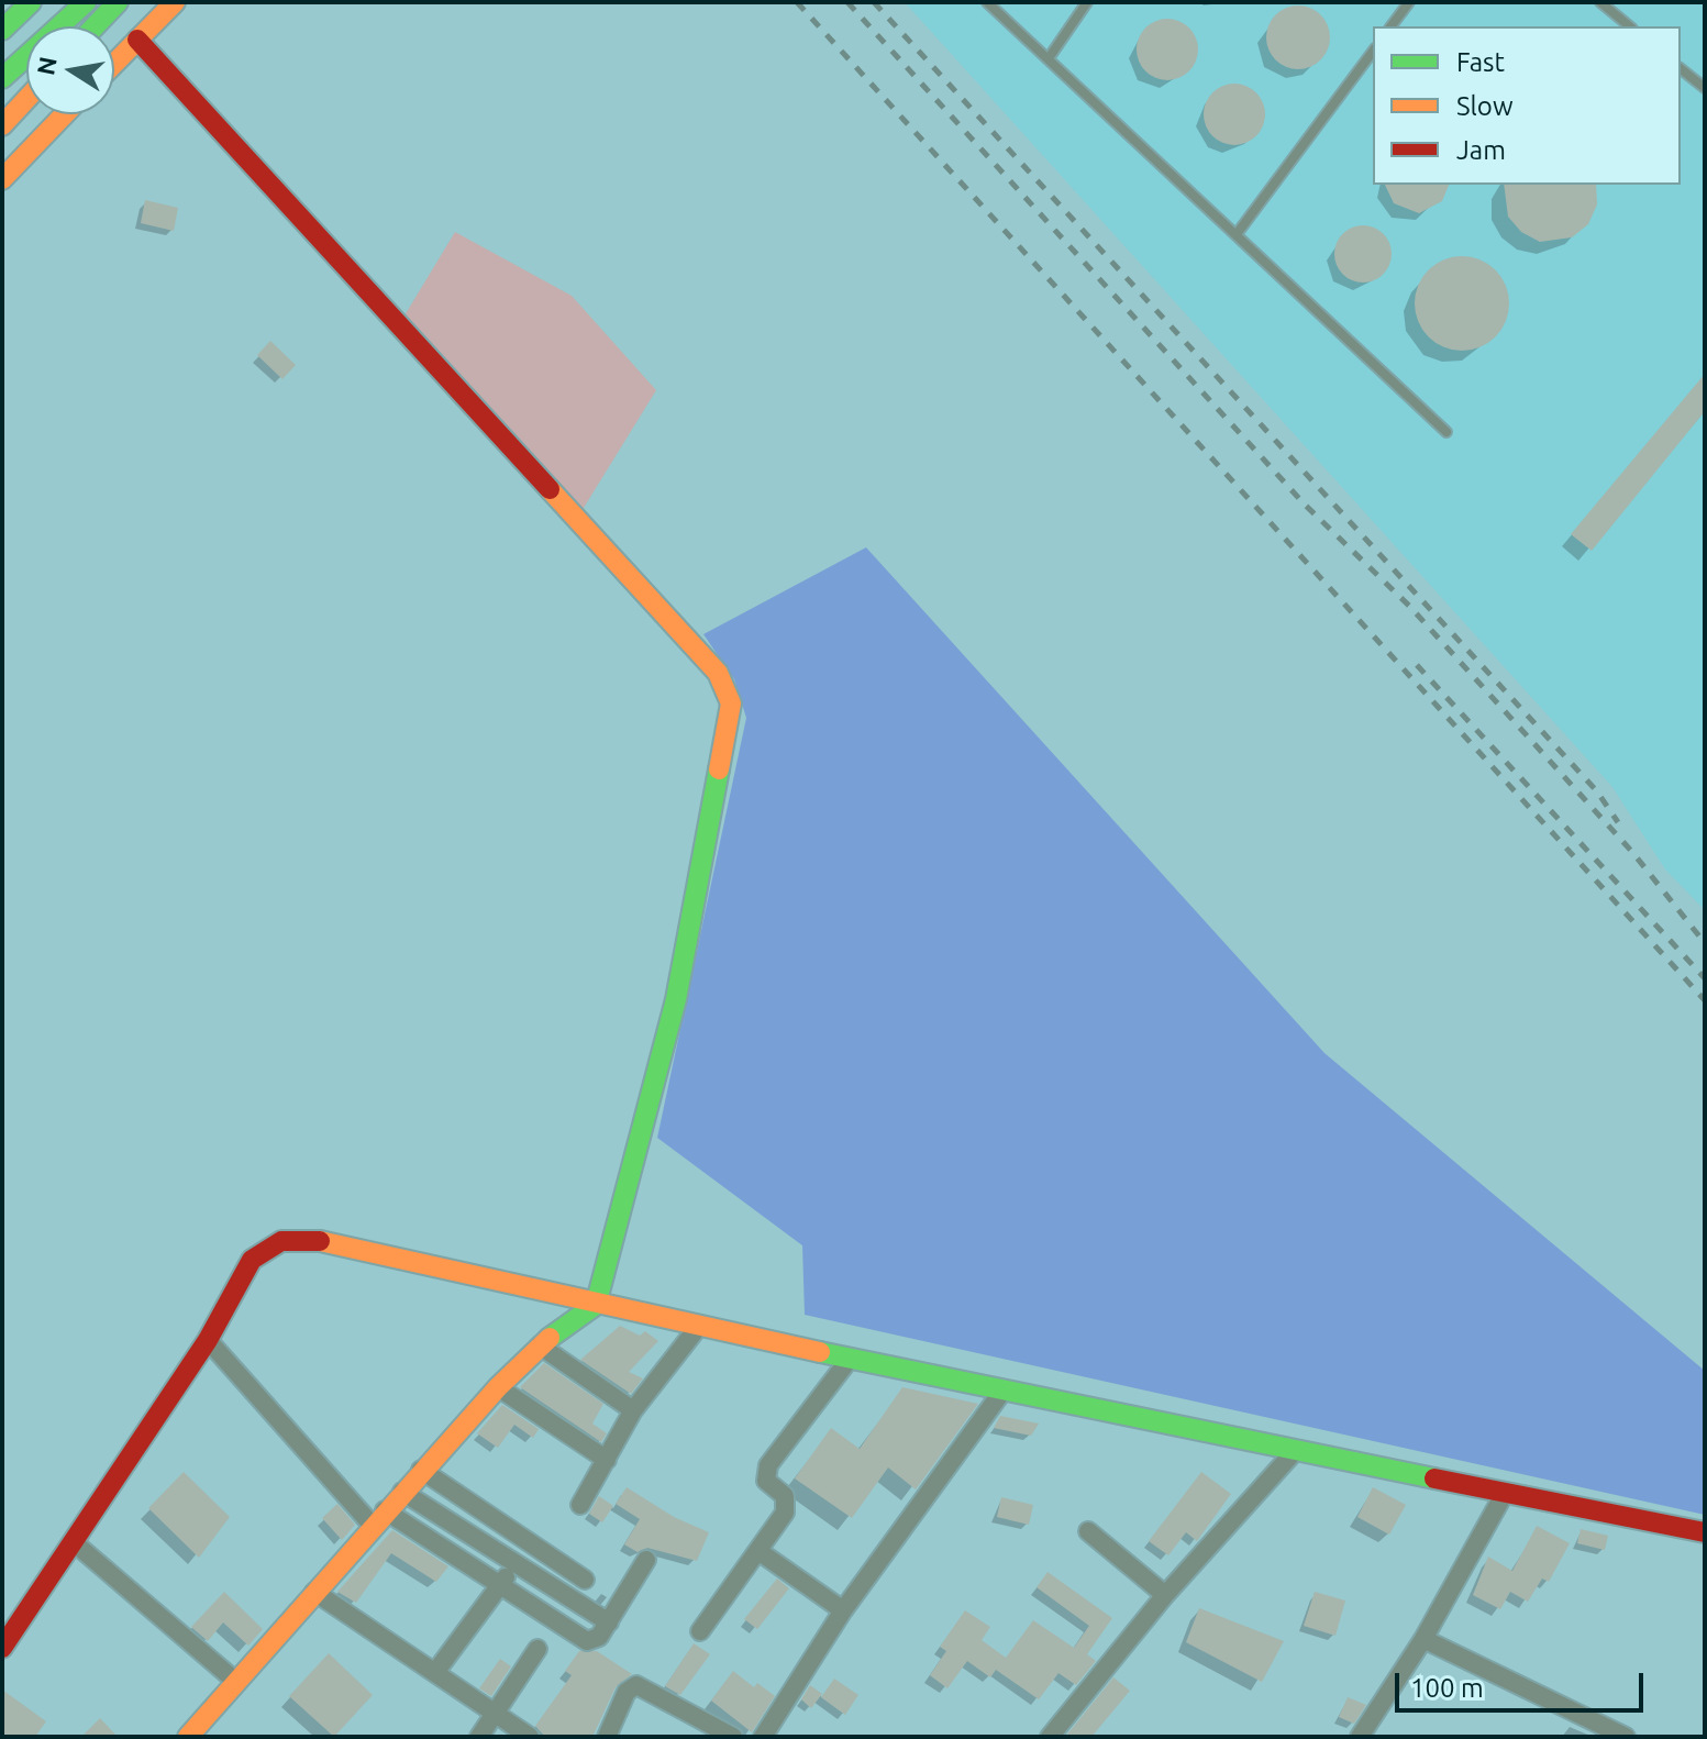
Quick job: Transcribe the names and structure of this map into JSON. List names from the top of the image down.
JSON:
{
  "legend": ["Fast", "Slow", "Jam"],
  "scale_bar": "100 m",
  "north": "left"
}
